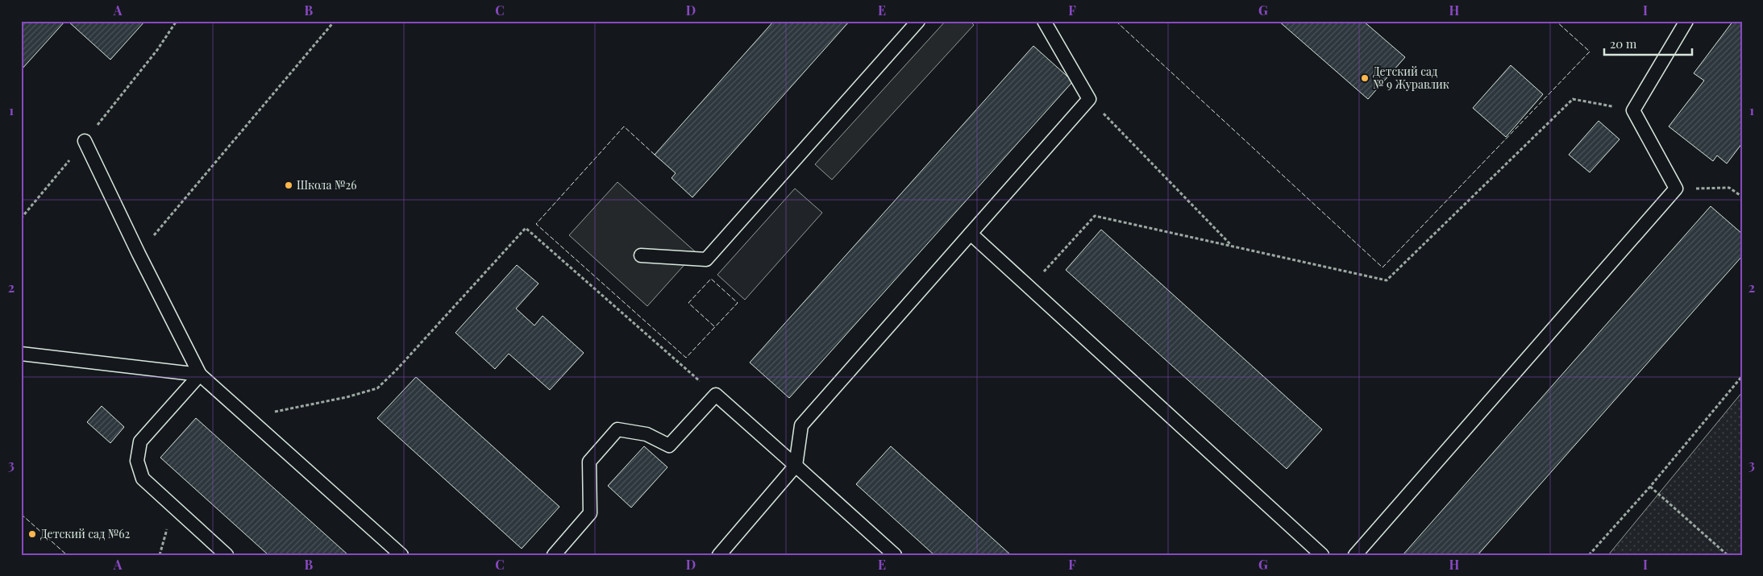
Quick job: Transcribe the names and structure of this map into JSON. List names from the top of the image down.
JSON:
{
  "places": ["Детский сад № 9 Журавлик", "Школа №26", "Детский сад №62"],
  "scale_bar": "20 m",
  "grid": {
    "columns": [
      "A",
      "B",
      "C",
      "D",
      "E",
      "F",
      "G",
      "H",
      "I"
    ],
    "rows": ["1", "2", "3"]
  }
}
